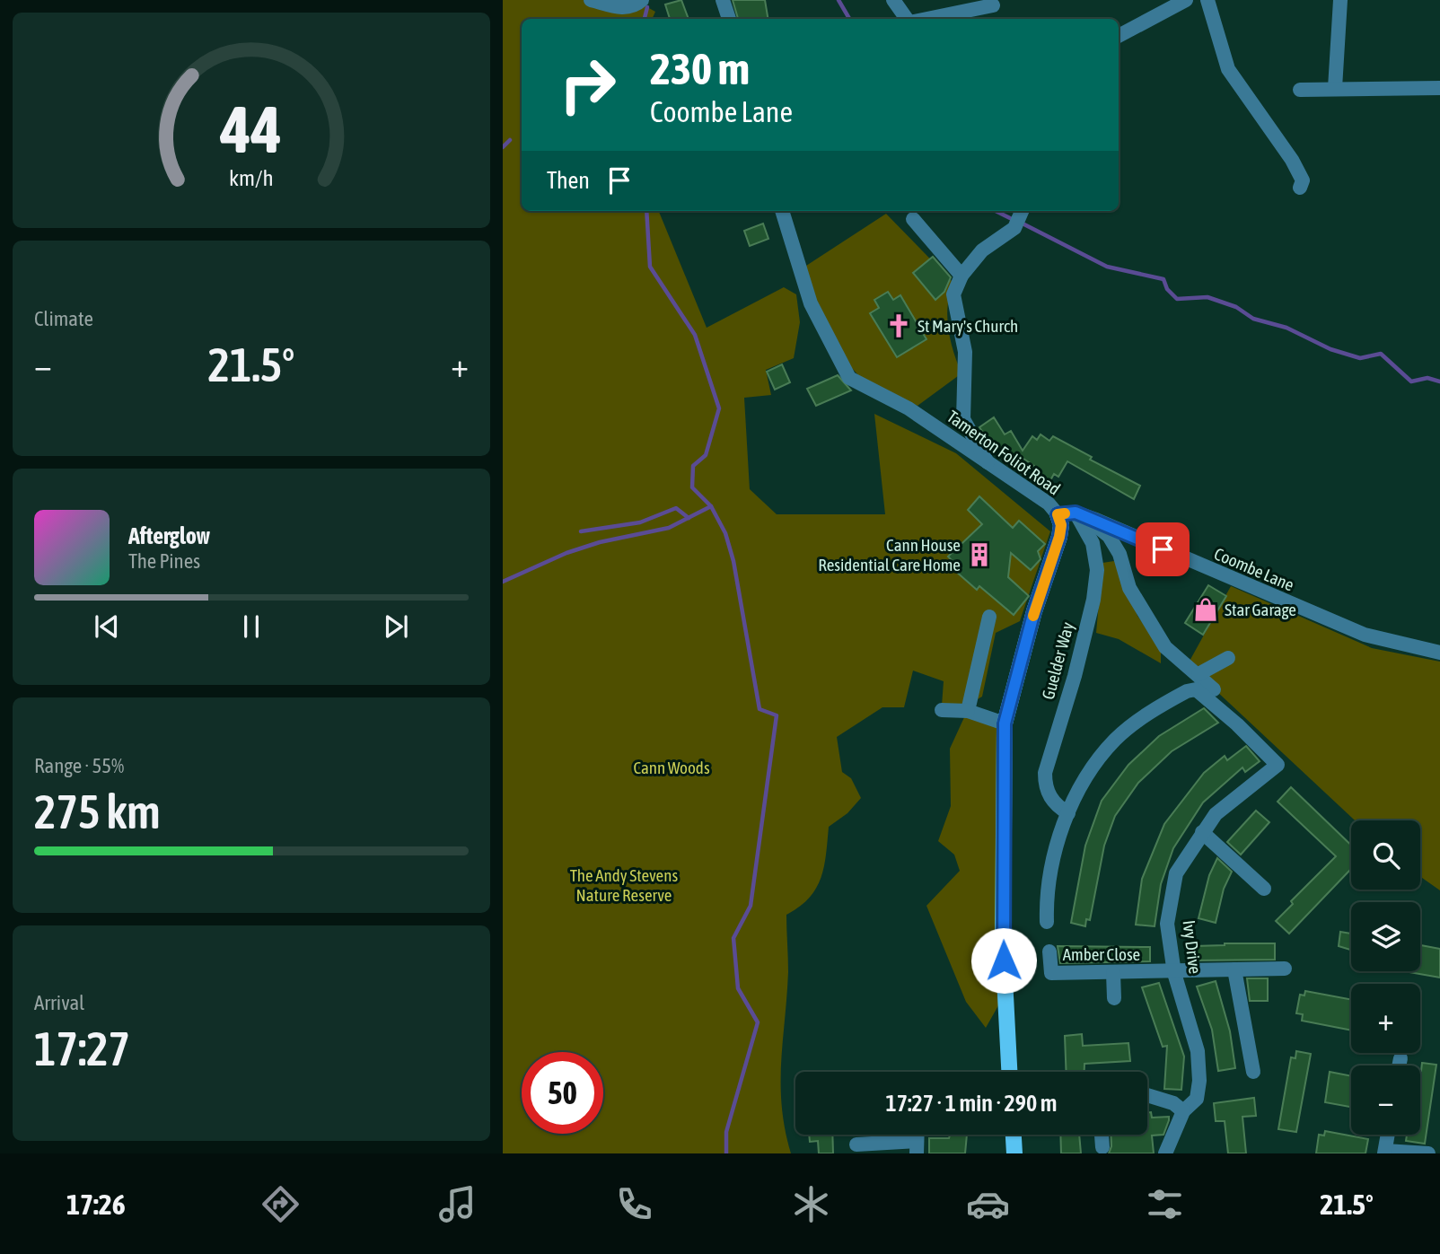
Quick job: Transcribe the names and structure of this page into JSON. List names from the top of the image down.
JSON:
{
  "streets": {
    "main road": ["Tamerton Foliot Road"],
    "street": [
      "Coombe Lane",
      "Guelder Way",
      "Ivy Drive",
      "Amber Close"
    ]
  },
  "crossings": [
    ["Tamerton Foliot Road", "Coombe Lane"],
    ["Coombe Lane", "Guelder Way"],
    ["Ivy Drive", "Amber Close"]
  ],
  "parks": ["Cann Woods", "The Andy Stevens Nature Reserve"],
  "places": {
    "church": ["St Mary's Church"],
    "building": ["Cann House Residential Care Home"],
    "shop": ["Star Garage"]
  },
  "page": {
    "turn": ["230 m", "Coombe Lane"],
    "then": "Then",
    "tile": [
      "Climate",
      ["Range · 55%", "275 km"],
      ["Arrival", "17:27"]
    ],
    "heat": ["−", "21.5°", "+"],
    "song": ["Afterglow", "The Pines"],
    "map_buttons": ["+", "−"],
    "limit": "50",
    "trip": "17:27 · 1 min · 290 m",
    "tabs": ["17:26", "21.5°"],
    "gauge": ["44", "km/h"]
  }
}
